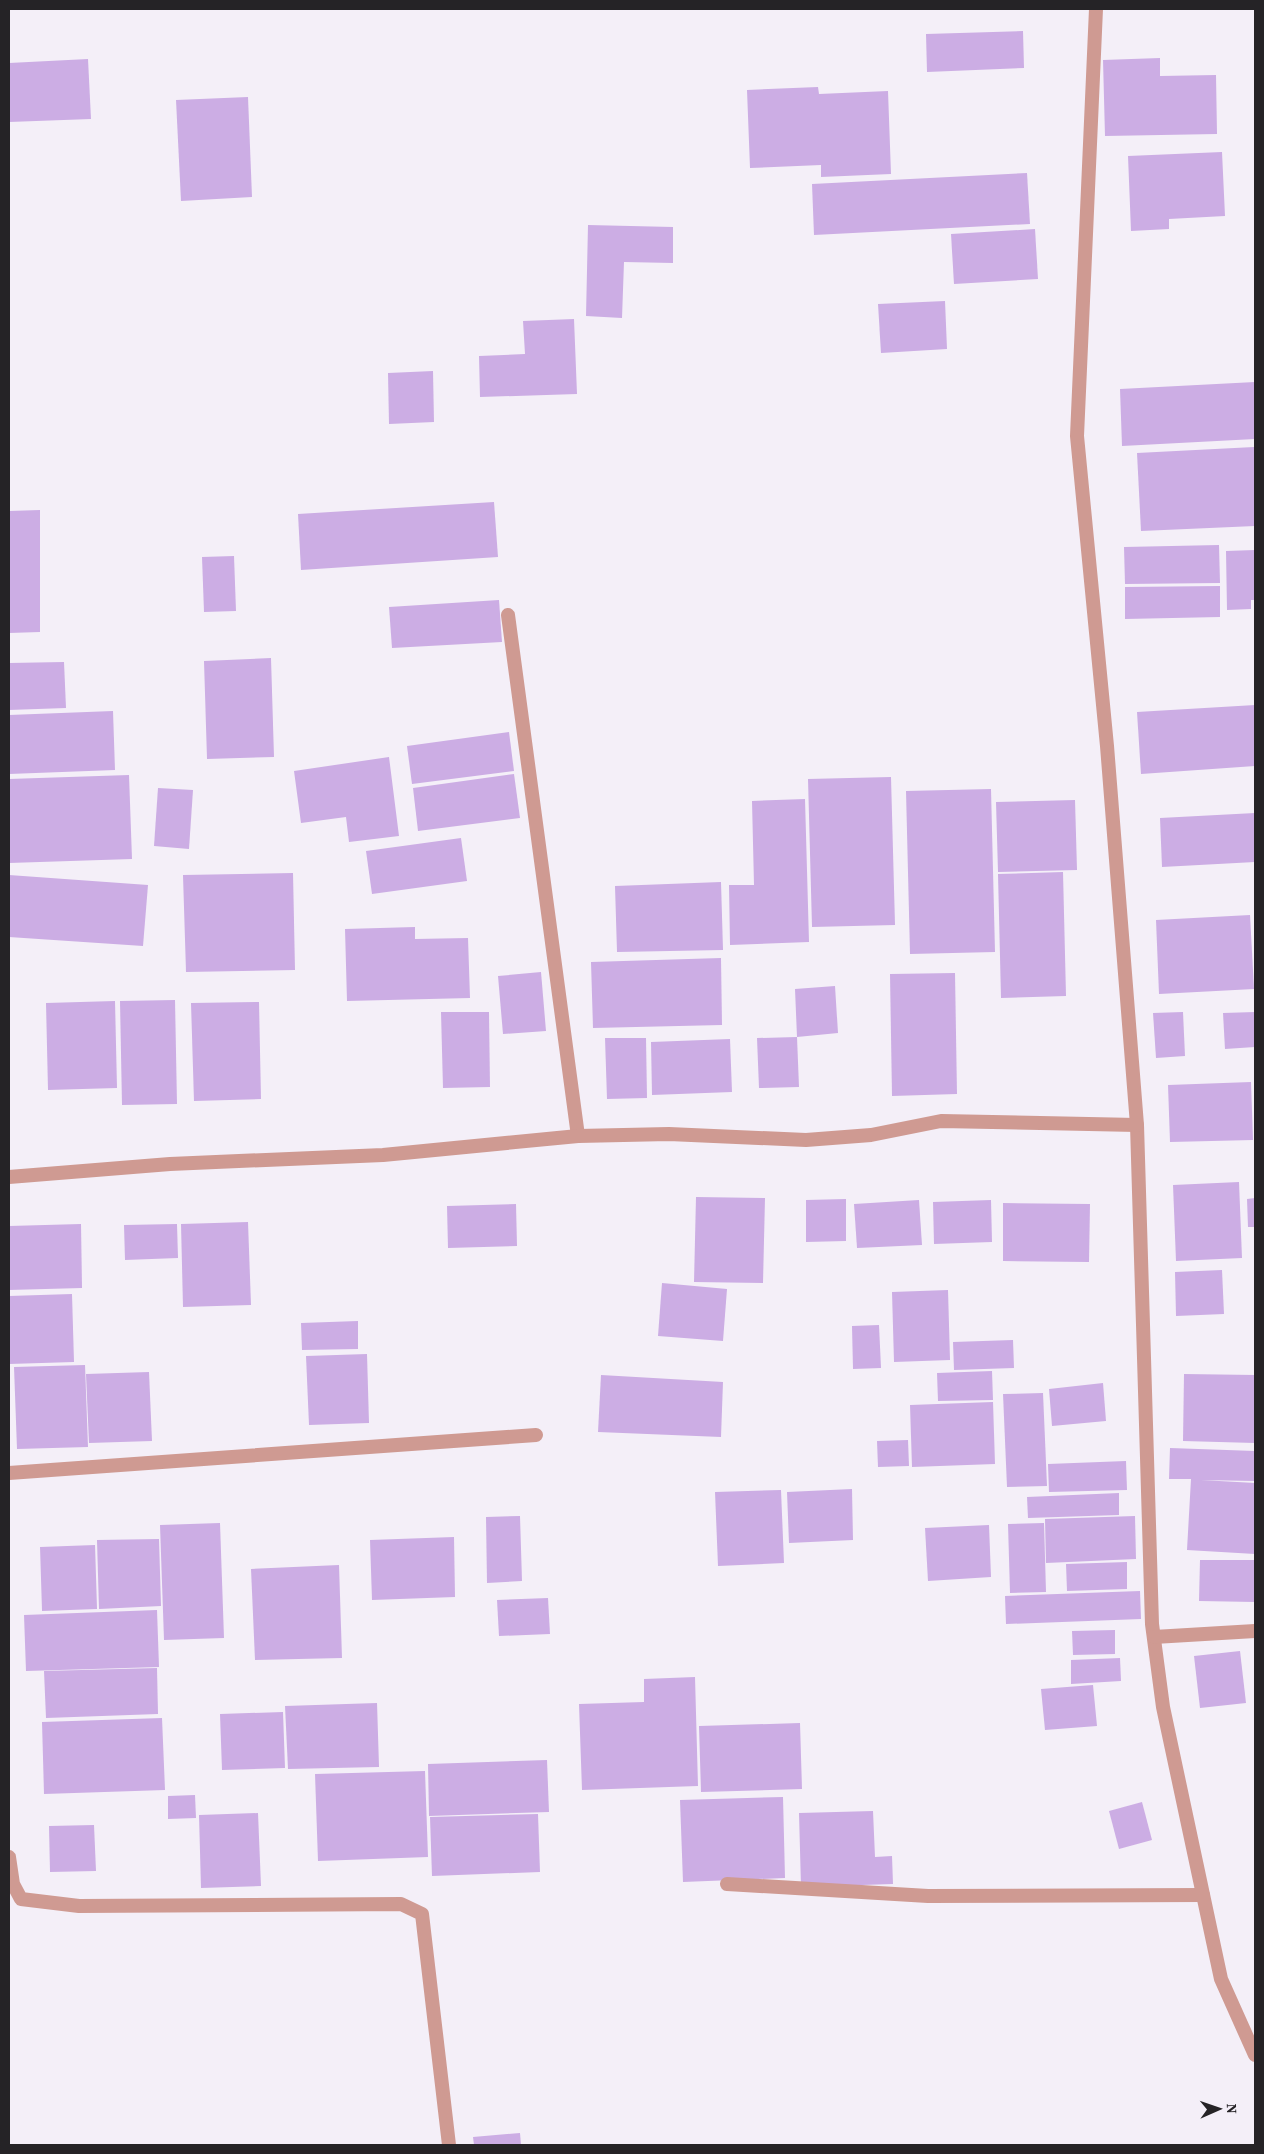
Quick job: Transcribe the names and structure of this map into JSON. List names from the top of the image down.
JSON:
{
  "north": "right"
}
